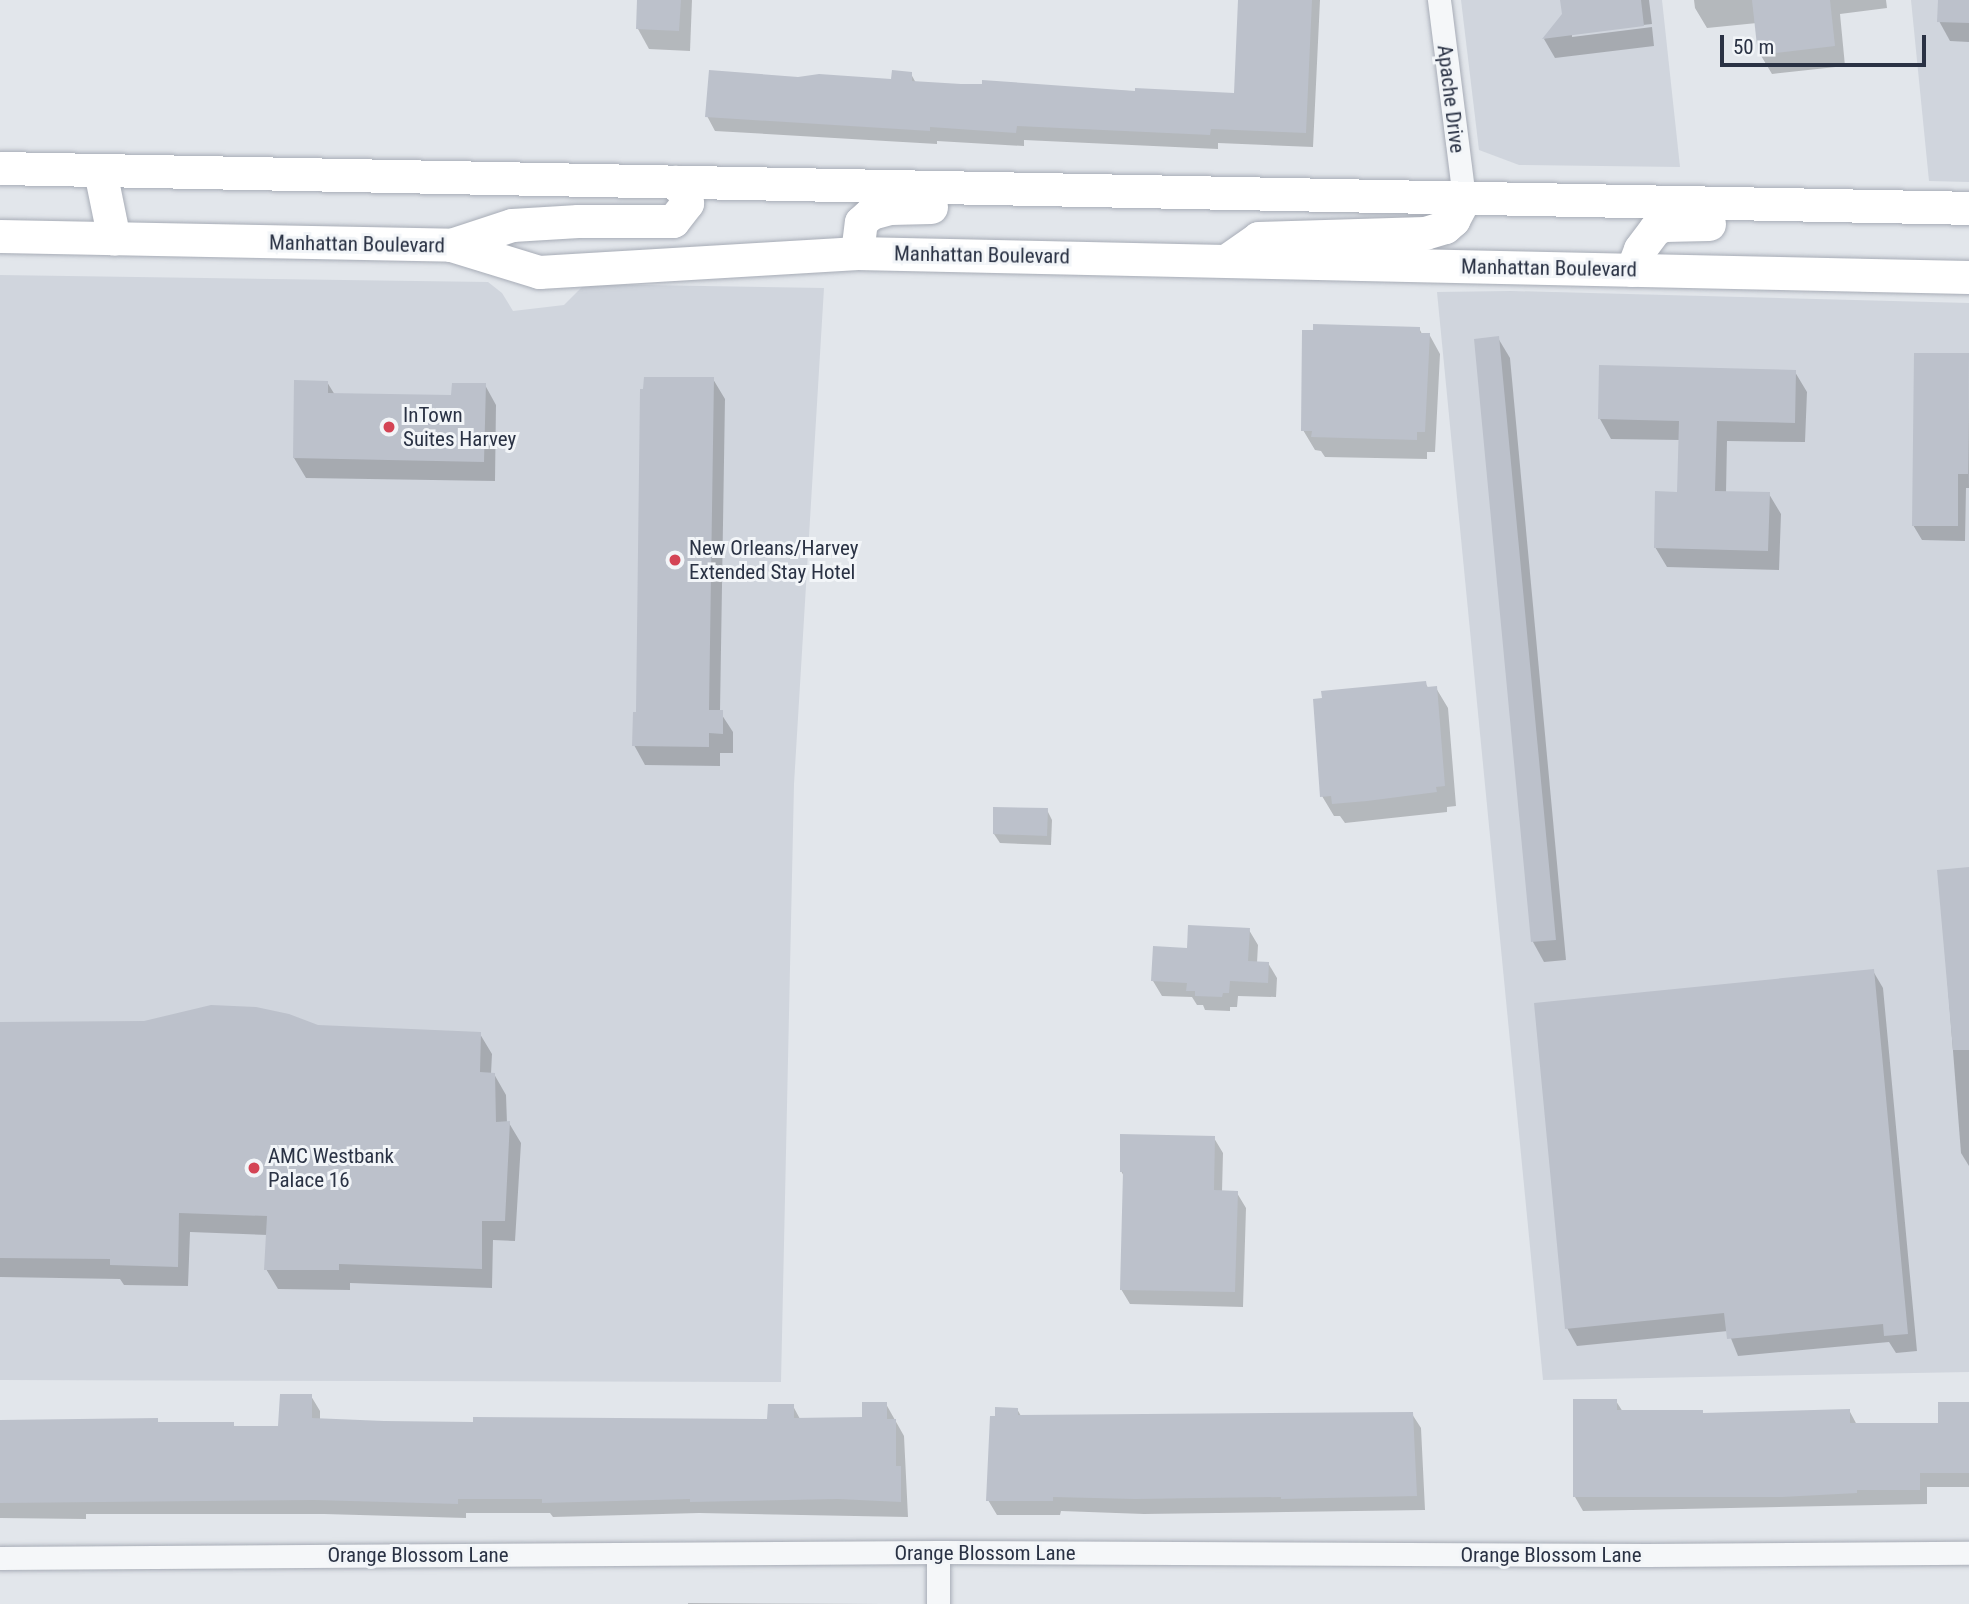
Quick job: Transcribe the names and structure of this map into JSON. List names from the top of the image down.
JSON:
{
  "streets": {
    "street": ["Apache Drive", "Manhattan Boulevard", "Orange Blossom Lane"]
  },
  "places": ["InTown Suites Harvey", "New Orleans/Harvey Extended Stay Hotel", "AMC Westbank Palace 16"],
  "scale_bar": "50 m"
}
